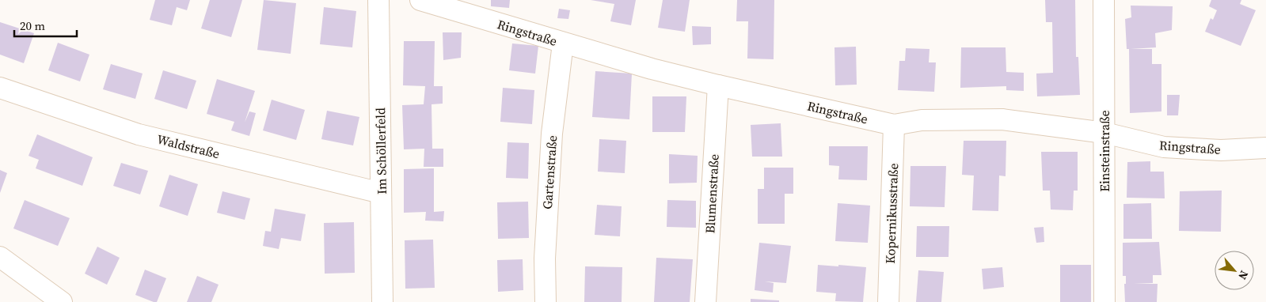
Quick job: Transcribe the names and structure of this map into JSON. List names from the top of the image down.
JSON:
{
  "streets": {
    "street": [
      "Ringstraße",
      "Waldstraße",
      "Im Schöllerfeld",
      "Einsteinstraße",
      "Gartenstraße",
      "Blumenstraße",
      "Kopernikusstraße"
    ]
  },
  "crossings": [
    ["Ringstraße", "Einsteinstraße"],
    ["Ringstraße", "Gartenstraße"],
    ["Ringstraße", "Blumenstraße"],
    ["Ringstraße", "Kopernikusstraße"],
    ["Waldstraße", "Im Schöllerfeld"]
  ],
  "scale_bar": "20 m",
  "north": "bottom right"
}
